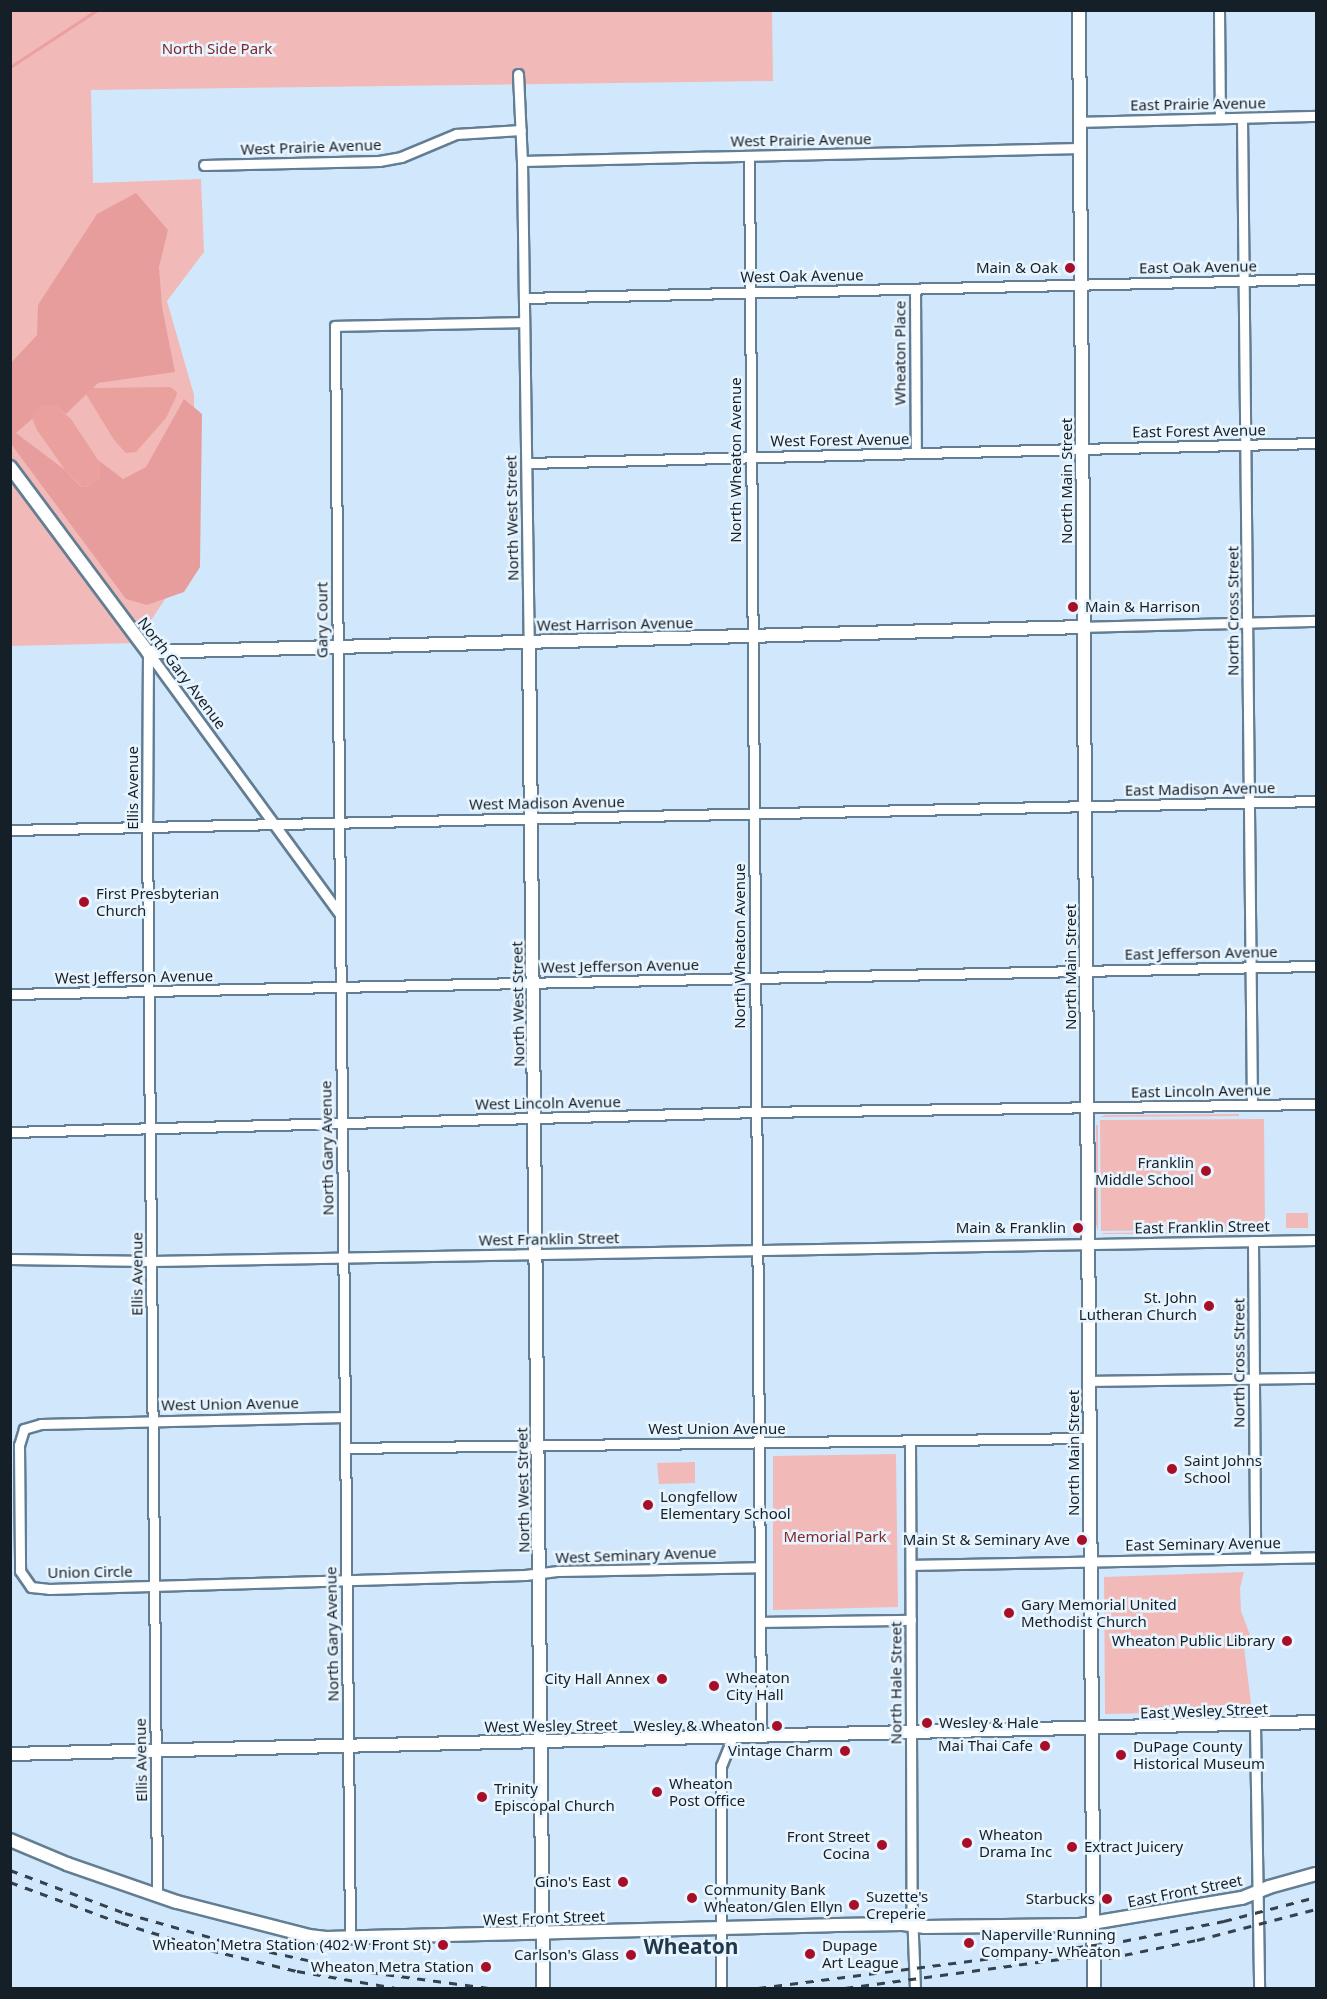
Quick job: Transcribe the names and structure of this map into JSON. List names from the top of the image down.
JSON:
{
  "streets": {
    "street": [
      "East Prairie Avenue",
      "West Prairie Avenue",
      "East Oak Avenue",
      "West Oak Avenue",
      "Wheaton Place",
      "East Forest Avenue",
      "West Forest Avenue",
      "North Wheaton Avenue",
      "North Main Street",
      "North West Street",
      "North Cross Street",
      "Gary Court",
      "West Harrison Avenue",
      "North Gary Avenue",
      "Ellis Avenue",
      "East Madison Avenue",
      "West Madison Avenue",
      "East Jefferson Avenue",
      "West Jefferson Avenue",
      "East Lincoln Avenue",
      "West Lincoln Avenue",
      "East Franklin Street",
      "West Franklin Street",
      "West Union Avenue",
      "East Seminary Avenue",
      "West Seminary Avenue",
      "Union Circle",
      "North Hale Street",
      "East Wesley Street",
      "West Wesley Street",
      "East Front Street",
      "West Front Street"
    ]
  },
  "crossings": [
    ["East Prairie Avenue", "North Main Street"],
    ["East Prairie Avenue", "North Cross Street"],
    ["West Prairie Avenue", "North Wheaton Avenue"],
    ["West Prairie Avenue", "North Main Street"],
    ["West Prairie Avenue", "North West Street"],
    ["East Oak Avenue", "West Oak Avenue"],
    ["East Oak Avenue", "North Main Street"],
    ["East Oak Avenue", "North Cross Street"],
    ["West Oak Avenue", "Wheaton Place"],
    ["West Oak Avenue", "North Wheaton Avenue"],
    ["West Oak Avenue", "North Main Street"],
    ["West Oak Avenue", "North West Street"],
    ["Wheaton Place", "West Forest Avenue"],
    ["East Forest Avenue", "West Forest Avenue"],
    ["East Forest Avenue", "North Main Street"],
    ["East Forest Avenue", "North Cross Street"],
    ["West Forest Avenue", "North Wheaton Avenue"],
    ["West Forest Avenue", "North Main Street"],
    ["West Forest Avenue", "North West Street"],
    ["North Wheaton Avenue", "West Harrison Avenue"],
    ["North Wheaton Avenue", "West Madison Avenue"],
    ["North Wheaton Avenue", "West Jefferson Avenue"],
    ["North Wheaton Avenue", "West Lincoln Avenue"],
    ["North Wheaton Avenue", "West Franklin Street"],
    ["North Wheaton Avenue", "West Union Avenue"],
    ["North Wheaton Avenue", "West Seminary Avenue"],
    ["North Wheaton Avenue", "West Wesley Street"],
    ["North Main Street", "West Harrison Avenue"],
    ["North Main Street", "East Madison Avenue"],
    ["North Main Street", "West Madison Avenue"],
    ["North Main Street", "East Jefferson Avenue"],
    ["North Main Street", "West Jefferson Avenue"],
    ["North Main Street", "East Lincoln Avenue"],
    ["North Main Street", "West Lincoln Avenue"],
    ["North Main Street", "East Franklin Street"],
    ["North Main Street", "West Franklin Street"],
    ["North Main Street", "West Union Avenue"],
    ["North Main Street", "East Seminary Avenue"],
    ["North Main Street", "East Wesley Street"],
    ["North Main Street", "West Wesley Street"],
    ["North Main Street", "East Front Street"],
    ["North Main Street", "West Front Street"],
    ["North West Street", "Gary Court"],
    ["North West Street", "West Harrison Avenue"],
    ["North West Street", "West Madison Avenue"],
    ["North West Street", "West Jefferson Avenue"],
    ["North West Street", "West Lincoln Avenue"],
    ["North West Street", "West Franklin Street"],
    ["North West Street", "West Union Avenue"],
    ["North West Street", "West Seminary Avenue"],
    ["North West Street", "West Wesley Street"],
    ["North West Street", "West Front Street"],
    ["North Cross Street", "East Madison Avenue"],
    ["North Cross Street", "East Jefferson Avenue"],
    ["North Cross Street", "East Lincoln Avenue"],
    ["North Cross Street", "East Franklin Street"],
    ["North Cross Street", "East Seminary Avenue"],
    ["Gary Court", "West Harrison Avenue"],
    ["Gary Court", "North Gary Avenue"],
    ["Gary Court", "West Madison Avenue"],
    ["West Harrison Avenue", "North Gary Avenue"],
    ["West Harrison Avenue", "Ellis Avenue"],
    ["North Gary Avenue", "Ellis Avenue"],
    ["North Gary Avenue", "West Madison Avenue"],
    ["North Gary Avenue", "West Jefferson Avenue"],
    ["North Gary Avenue", "West Lincoln Avenue"],
    ["North Gary Avenue", "West Franklin Street"],
    ["North Gary Avenue", "West Union Avenue"],
    ["North Gary Avenue", "West Seminary Avenue"],
    ["North Gary Avenue", "West Wesley Street"],
    ["North Gary Avenue", "West Front Street"],
    ["Ellis Avenue", "West Madison Avenue"],
    ["Ellis Avenue", "West Jefferson Avenue"],
    ["Ellis Avenue", "West Lincoln Avenue"],
    ["Ellis Avenue", "West Franklin Street"],
    ["Ellis Avenue", "West Union Avenue"],
    ["Ellis Avenue", "West Seminary Avenue"],
    ["Ellis Avenue", "Union Circle"],
    ["Ellis Avenue", "West Wesley Street"],
    ["Ellis Avenue", "West Front Street"],
    ["East Madison Avenue", "West Madison Avenue"],
    ["East Jefferson Avenue", "West Jefferson Avenue"],
    ["East Lincoln Avenue", "West Lincoln Avenue"],
    ["East Franklin Street", "West Franklin Street"],
    ["West Union Avenue", "Union Circle"],
    ["West Union Avenue", "North Hale Street"],
    ["West Seminary Avenue", "Union Circle"],
    ["North Hale Street", "West Wesley Street"],
    ["North Hale Street", "West Front Street"],
    ["East Wesley Street", "West Wesley Street"],
    ["East Front Street", "West Front Street"]
  ],
  "districts": ["Wheaton"],
  "parks": ["North Side Park", "Memorial Park"],
  "places": [
    "Main & Oak",
    "Main & Harrison",
    "First Presbyterian Church",
    "Franklin Middle School",
    "Main & Franklin",
    "St. John Lutheran Church",
    "Saint Johns School",
    "Longfellow Elementary School",
    "Main St & Seminary Ave",
    "Gary Memorial United Methodist Church",
    "Wheaton Public Library",
    "City Hall Annex",
    "Wheaton City Hall",
    "Wesley & Hale",
    "Wesley & Wheaton",
    "Mai Thai Cafe",
    "Vintage Charm",
    "DuPage County Historical Museum",
    "Wheaton Post Office",
    "Trinity Episcopal Church",
    "Wheaton Drama Inc",
    "Front Street Cocina",
    "Extract Juicery",
    "Gino's East",
    "Community Bank Wheaton/Glen Ellyn",
    "Starbucks",
    "Suzette's Creperie",
    "Naperville Running Company- Wheaton",
    "Wheaton Metra Station (402 W Front St)",
    "Dupage Art League",
    "Carlson's Glass",
    "Wheaton Metra Station"
  ]
}
